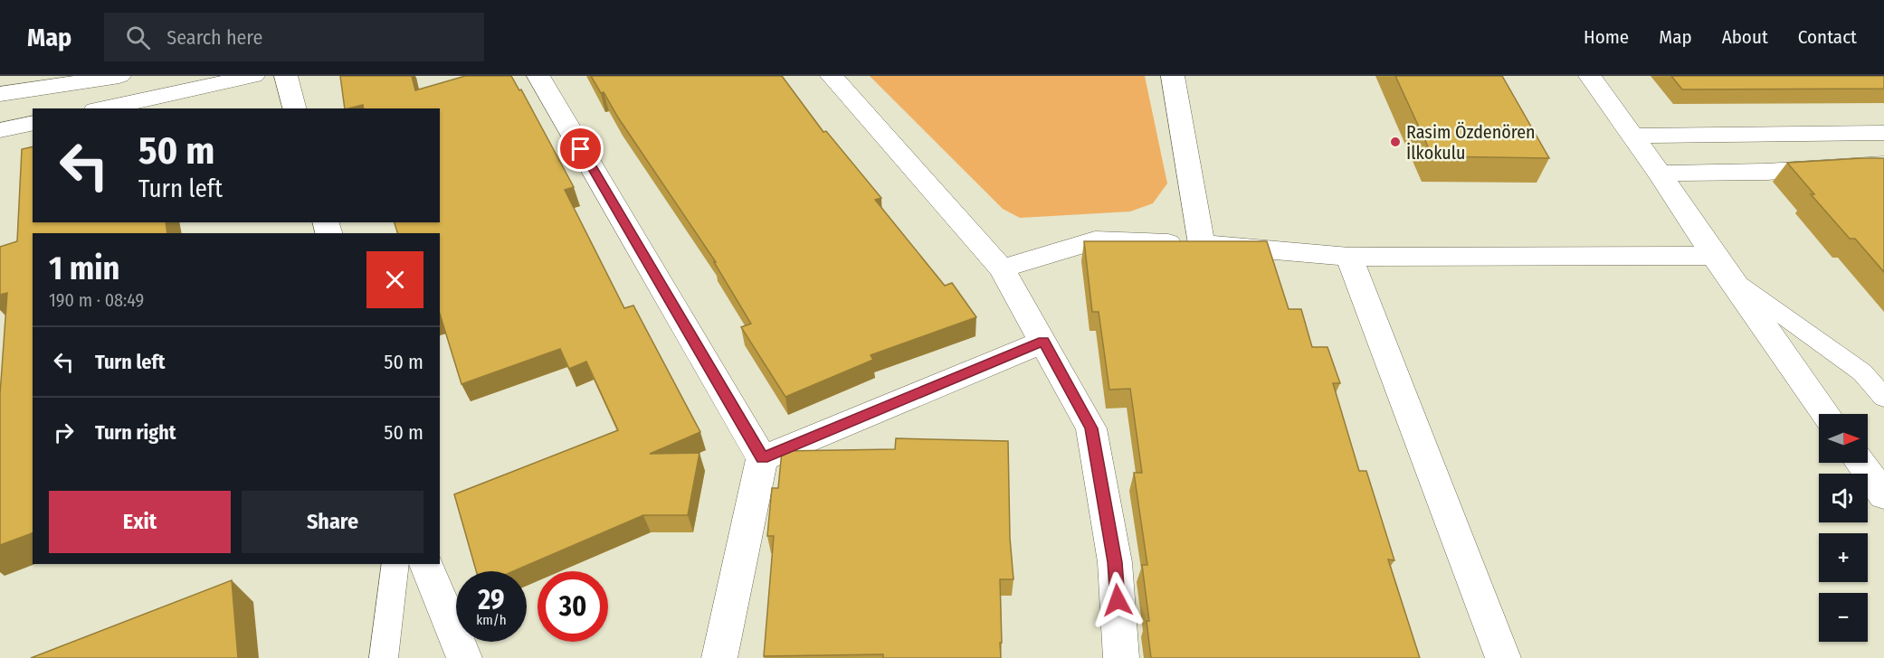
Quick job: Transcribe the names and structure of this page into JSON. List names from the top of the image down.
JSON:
{
  "places": ["Rasim Özdenören İlkokulu"],
  "north": "right",
  "page": {
    "header": "Map",
    "search": "Search here",
    "nav": [
      "Home",
      "Map",
      "About",
      "Contact"
    ],
    "turn": ["50 m", "Turn left"],
    "heading": ["1 min", "190 m · 08:49"],
    "list": [
      {
        "name": "Turn left",
        "value": "50 m"
      },
      {
        "name": "Turn right",
        "value": "50 m"
      }
    ],
    "map_buttons": ["+", "−"],
    "buttons": ["Exit", "Share"],
    "speed": "29 km/h",
    "limit": "30"
  }
}
